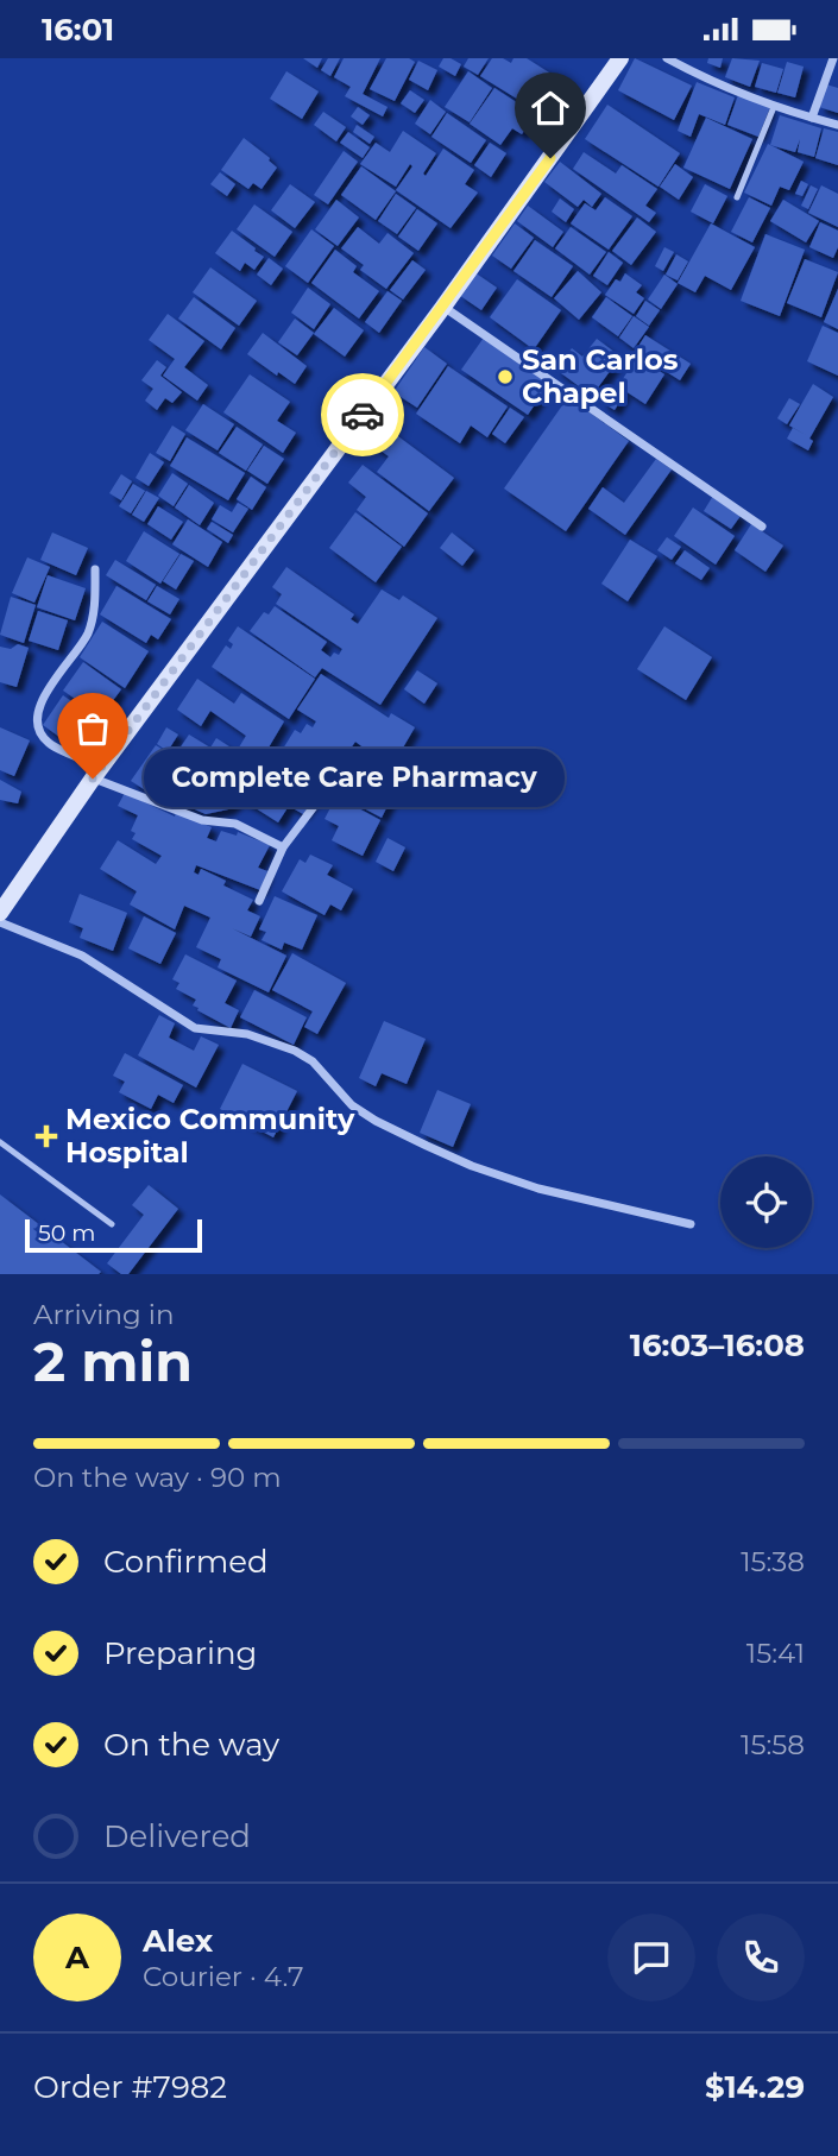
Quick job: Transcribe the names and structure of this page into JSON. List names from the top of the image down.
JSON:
{
  "places": {
    "other": ["San Carlos Chapel", "Complete Care Pharmacy"],
    "health": ["Mexico Community Hospital"]
  },
  "scale_bar": "50 m",
  "page": {
    "status": "16:01",
    "bubble": "Complete Care Pharmacy",
    "scale": "50 m",
    "heading": ["2 min", "Arriving in", "16:03–16:08"],
    "panel": [
      "Alex",
      "Courier · 4.7",
      "Order #7982",
      "$14.29"
    ],
    "bar": "On the way · 90 m",
    "list": [
      ["Confirmed", "15:38"],
      ["Preparing", "15:41"],
      ["On the way", "15:58"],
      "Delivered"
    ],
    "round": "A"
  }
}
